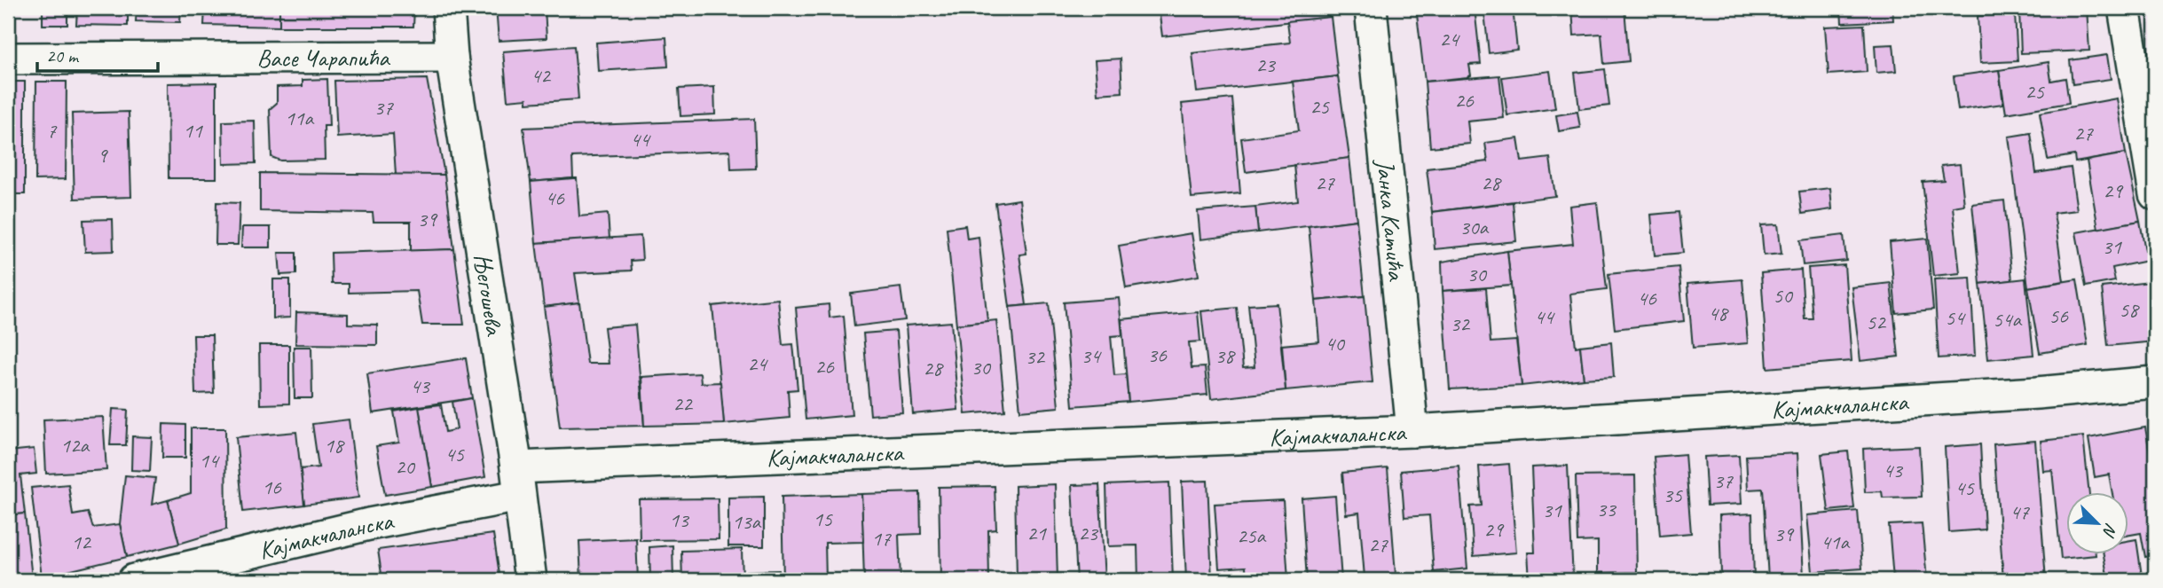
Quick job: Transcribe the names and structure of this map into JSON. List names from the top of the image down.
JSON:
{
  "streets": {
    "street": [
      "Васе Чарапића",
      "Јанка Катића",
      "Његошева",
      "Кајмакчаланска"
    ]
  },
  "crossings": [
    ["Васе Чарапића", "Његошева"],
    ["Јанка Катића", "Кајмакчаланска"],
    ["Његошева", "Кајмакчаланска"]
  ],
  "house_numbers": [
    "24",
    "23",
    "42",
    "25",
    "26",
    "25",
    "37",
    "11a",
    "7",
    "11",
    "27",
    "44",
    "9",
    "27",
    "28",
    "29",
    "46",
    "39",
    "30a",
    "31",
    "30",
    "50",
    "46",
    "58",
    "48",
    "56",
    "44",
    "54",
    "54a",
    "52",
    "32",
    "40",
    "36",
    "34",
    "38",
    "32",
    "24",
    "26",
    "30",
    "28",
    "43",
    "22",
    "12a",
    "18",
    "45",
    "14",
    "20",
    "43",
    "37",
    "16",
    "45",
    "35",
    "33",
    "31",
    "47",
    "15",
    "13",
    "13a",
    "29",
    "21",
    "23",
    "39",
    "25a",
    "17",
    "12",
    "41a",
    "27"
  ],
  "scale_bar": "20 m",
  "north": "bottom right"
}
